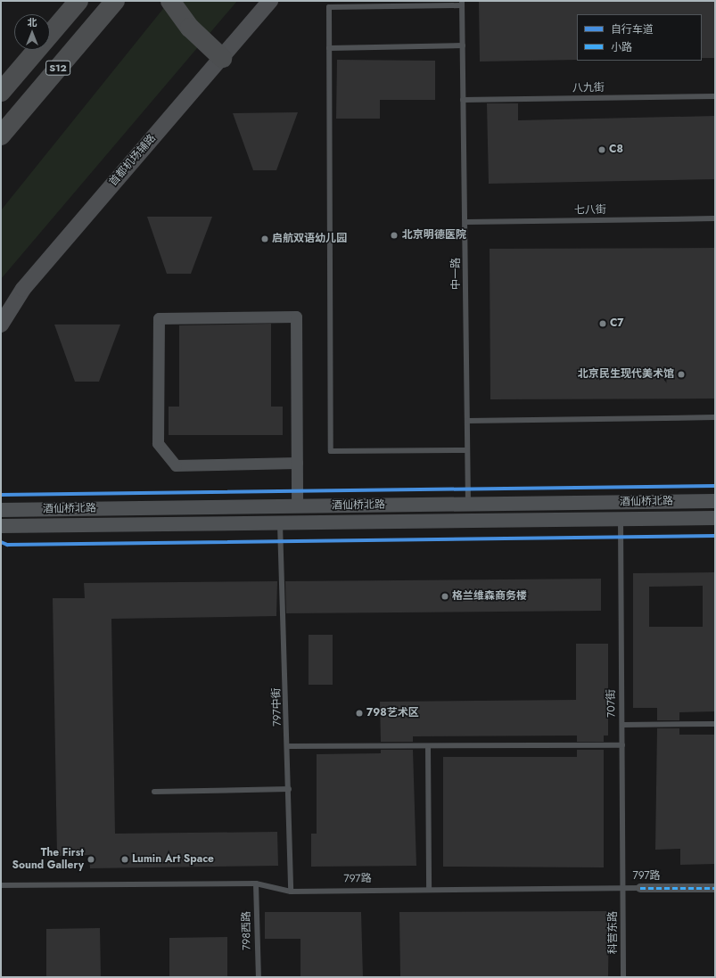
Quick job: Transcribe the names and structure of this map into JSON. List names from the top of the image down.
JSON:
{
  "streets": {
    "highway": ["S12"],
    "main road": ["首都机场辅路"],
    "street": ["酒仙桥北路", "797路"],
    "lane": [
      "八九街",
      "七八街",
      "中一路",
      "707街",
      "797中街",
      "798西路",
      "科营东路"
    ]
  },
  "crossings": [
    ["八九街", "中一路"],
    ["七八街", "中一路"],
    ["中一路", "酒仙桥北路"],
    ["酒仙桥北路", "707街"],
    ["酒仙桥北路", "797中街"],
    ["707街", "797路"],
    ["707街", "科营东路"],
    ["797中街", "797路"],
    ["797路", "798西路"],
    ["797路", "科营东路"]
  ],
  "places": [
    "C8",
    "北京明德医院",
    "启航双语幼儿园",
    "C7",
    "北京民生现代美术馆",
    "格兰维森商务楼",
    "798艺术区",
    "The First Sound Gallery",
    "Lumin Art Space"
  ],
  "legend": ["自行车道", "小路"],
  "north": "top"
}
